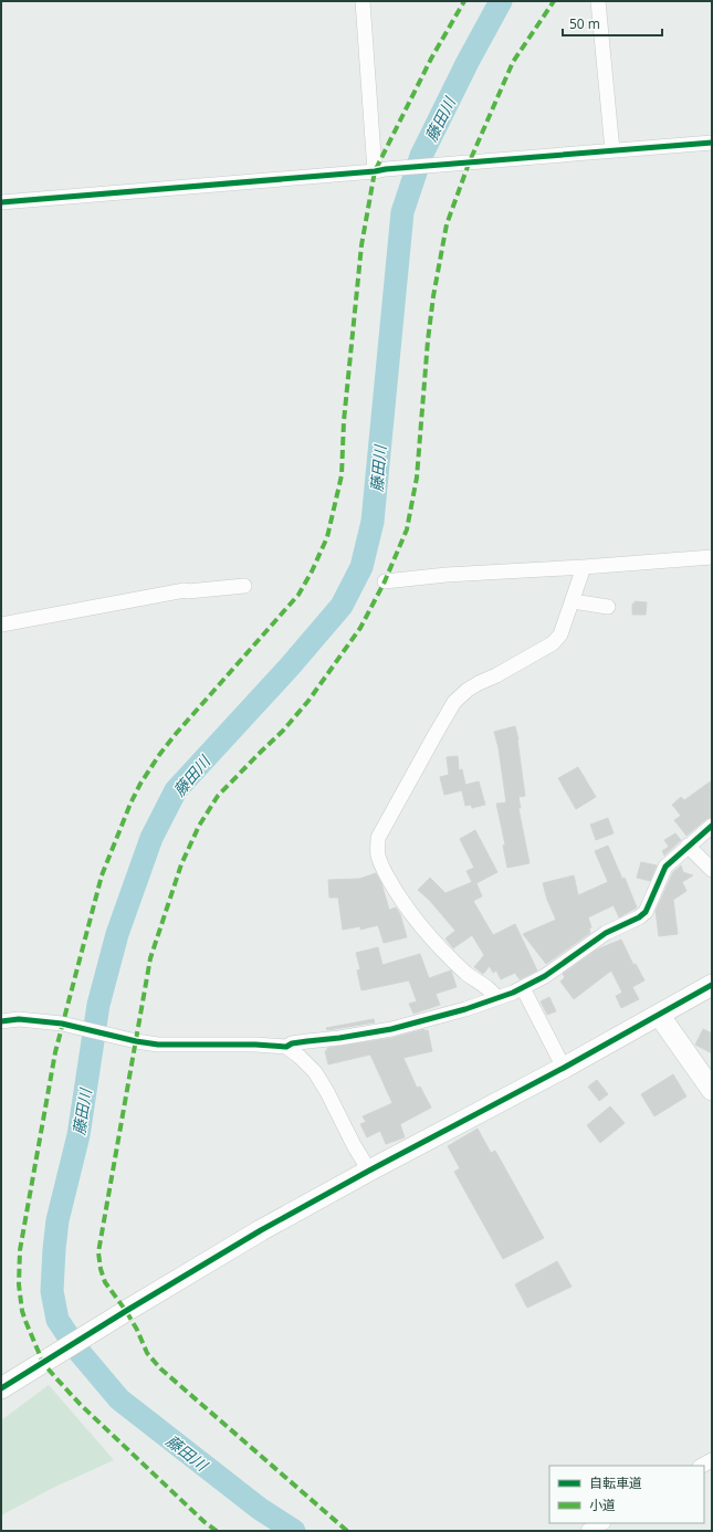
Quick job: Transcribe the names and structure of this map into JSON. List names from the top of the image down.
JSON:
{
  "water": ["藤田川"],
  "legend": ["自転車道", "小道"],
  "scale_bar": "50 m"
}
